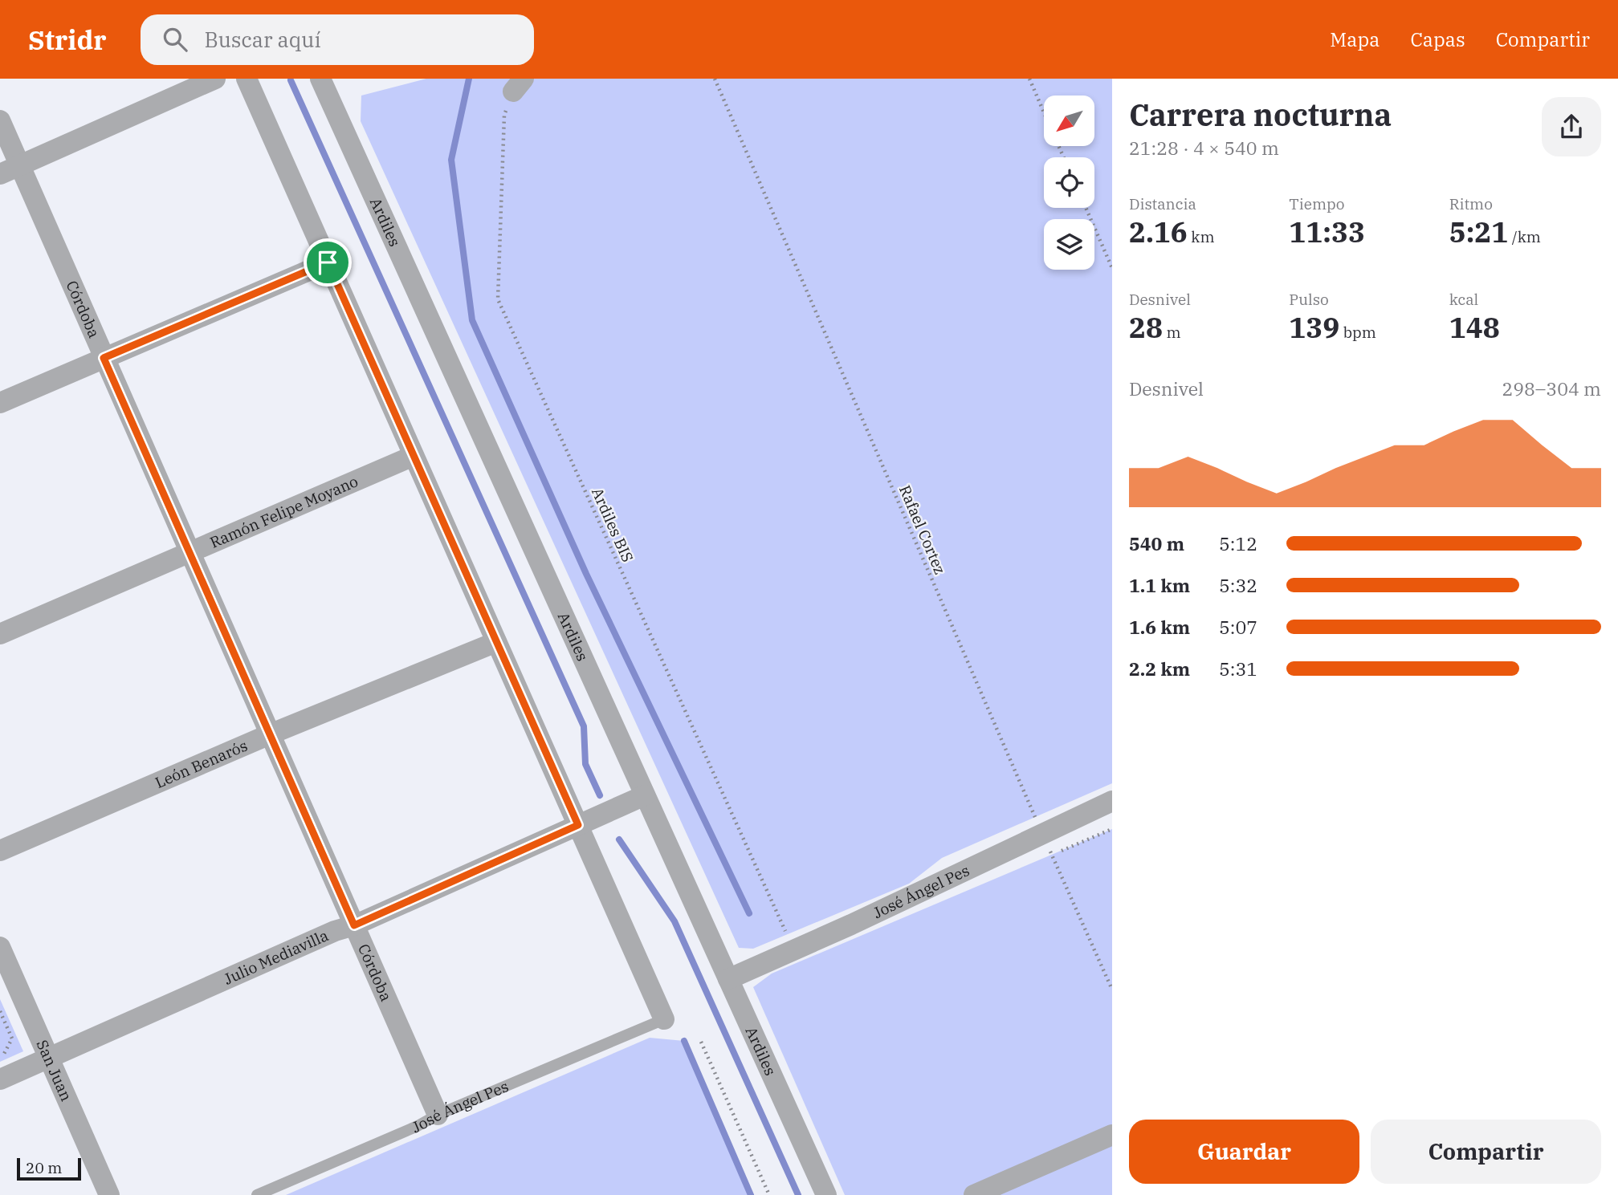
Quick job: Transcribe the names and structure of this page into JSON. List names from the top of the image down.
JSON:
{
  "streets": {
    "street": [
      "Ardiles",
      "Córdoba",
      "Ramón Felipe Moyano",
      "León Benarós",
      "José Ángel Pes",
      "Julio Mediavilla",
      "San Juan"
    ],
    "path": ["Ardiles BIS", "Rafael Cortez"]
  },
  "crossings": [
    ["Ardiles", "José Ángel Pes"],
    ["Ardiles", "Julio Mediavilla"],
    ["Córdoba", "Ramón Felipe Moyano"],
    ["Córdoba", "León Benarós"],
    ["Córdoba", "José Ángel Pes"],
    ["Córdoba", "Julio Mediavilla"],
    ["Ardiles BIS", "José Ángel Pes"],
    ["Rafael Cortez", "José Ángel Pes"],
    ["Julio Mediavilla", "San Juan"]
  ],
  "scale_bar": "20 m",
  "north": "bottom left",
  "page": {
    "header": "Stridr",
    "search": "Buscar aquí",
    "nav": ["Mapa", "Capas", "Compartir"],
    "heading": ["Carrera nocturna", "21:28 · 4 × 540 m"],
    "stats": [
      ["Distancia", "2.16 km"],
      ["Tiempo", "11:33"],
      ["Ritmo", "5:21 /km"],
      ["Desnivel", "28 m"],
      ["Pulso", "139 bpm"],
      ["kcal", "148"]
    ],
    "chart": ["Desnivel", "298–304 m"],
    "list": [
      {
        "name": "540 m",
        "note": "5:12"
      },
      {
        "name": "1.1 km",
        "note": "5:32"
      },
      {
        "name": "1.6 km",
        "note": "5:07"
      },
      {
        "name": "2.2 km",
        "note": "5:31"
      }
    ],
    "buttons": ["Guardar", "Compartir"],
    "scale": "20 m"
  }
}
